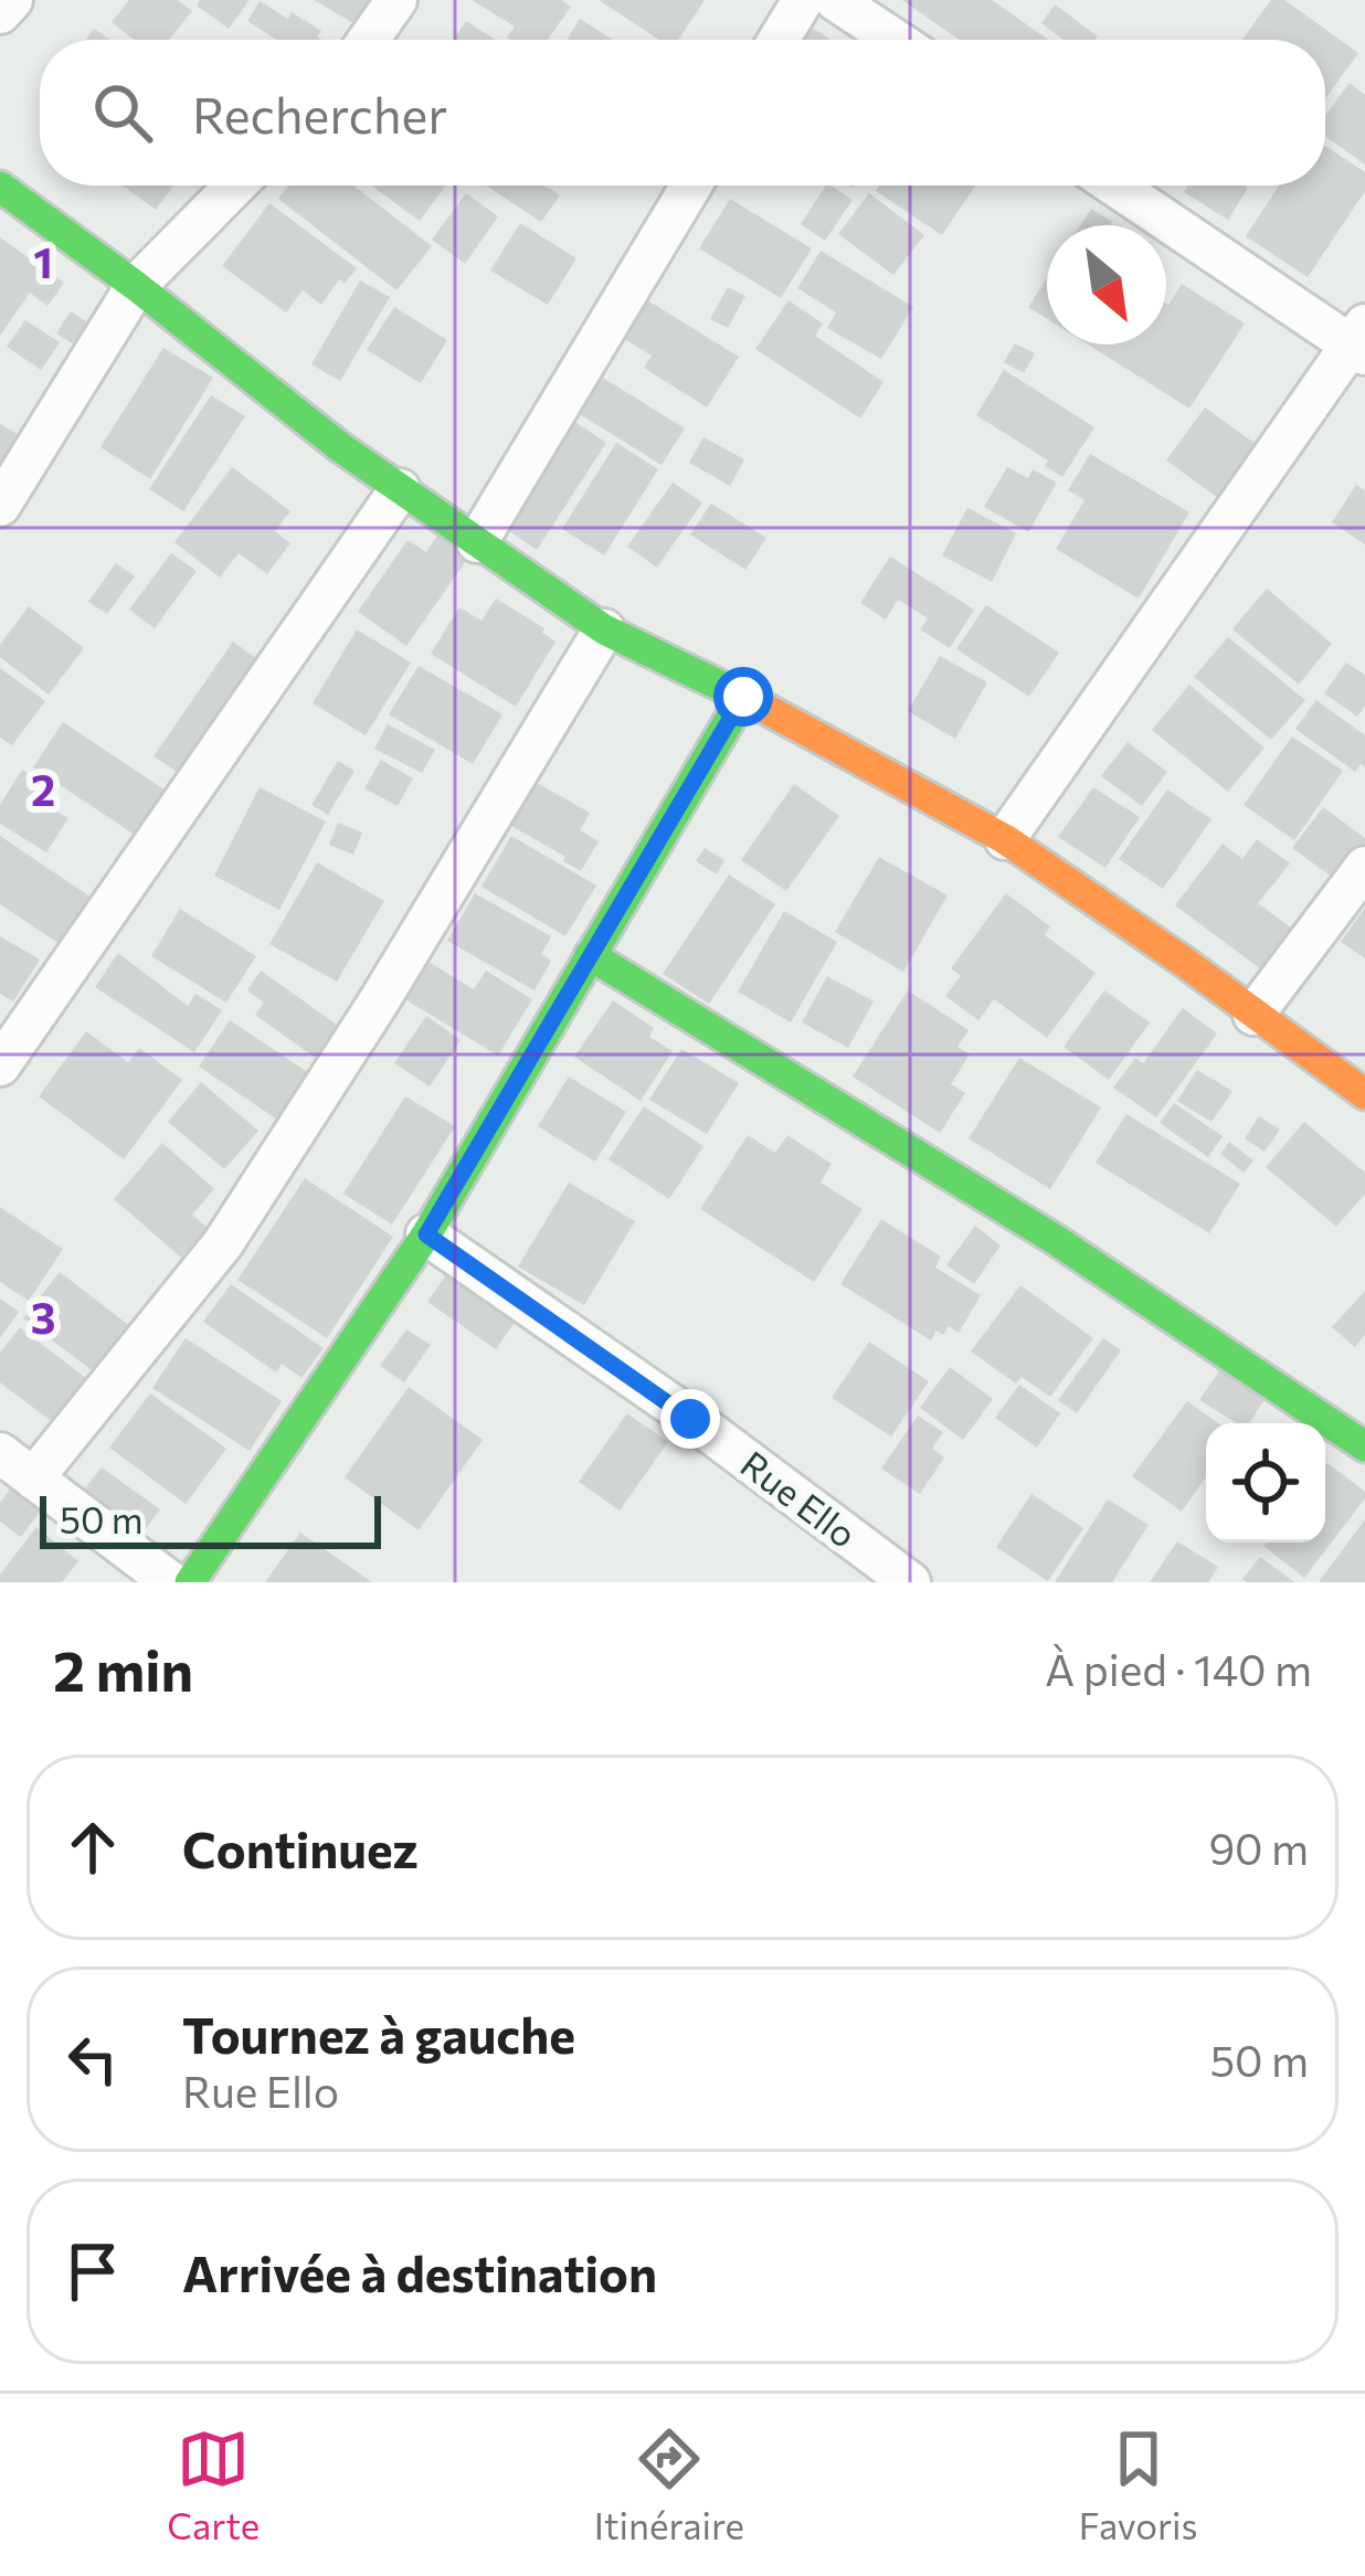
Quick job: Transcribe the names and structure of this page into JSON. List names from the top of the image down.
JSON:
{
  "streets": {
    "street": ["Rue Ello"]
  },
  "scale_bar": "50 m",
  "north": "bottom right",
  "page": {
    "search": "Rechercher",
    "scale": "50 m",
    "heading": ["2 min", "À pied · 140 m"],
    "list": [
      ["Continuez", "90 m"],
      ["Tournez à gauche", "Rue Ello", "50 m"],
      "Arrivée à destination"
    ],
    "nav": ["Carte", "Itinéraire", "Favoris"]
  },
  "grid": {
    "rows": ["1", "2", "3"]
  }
}
